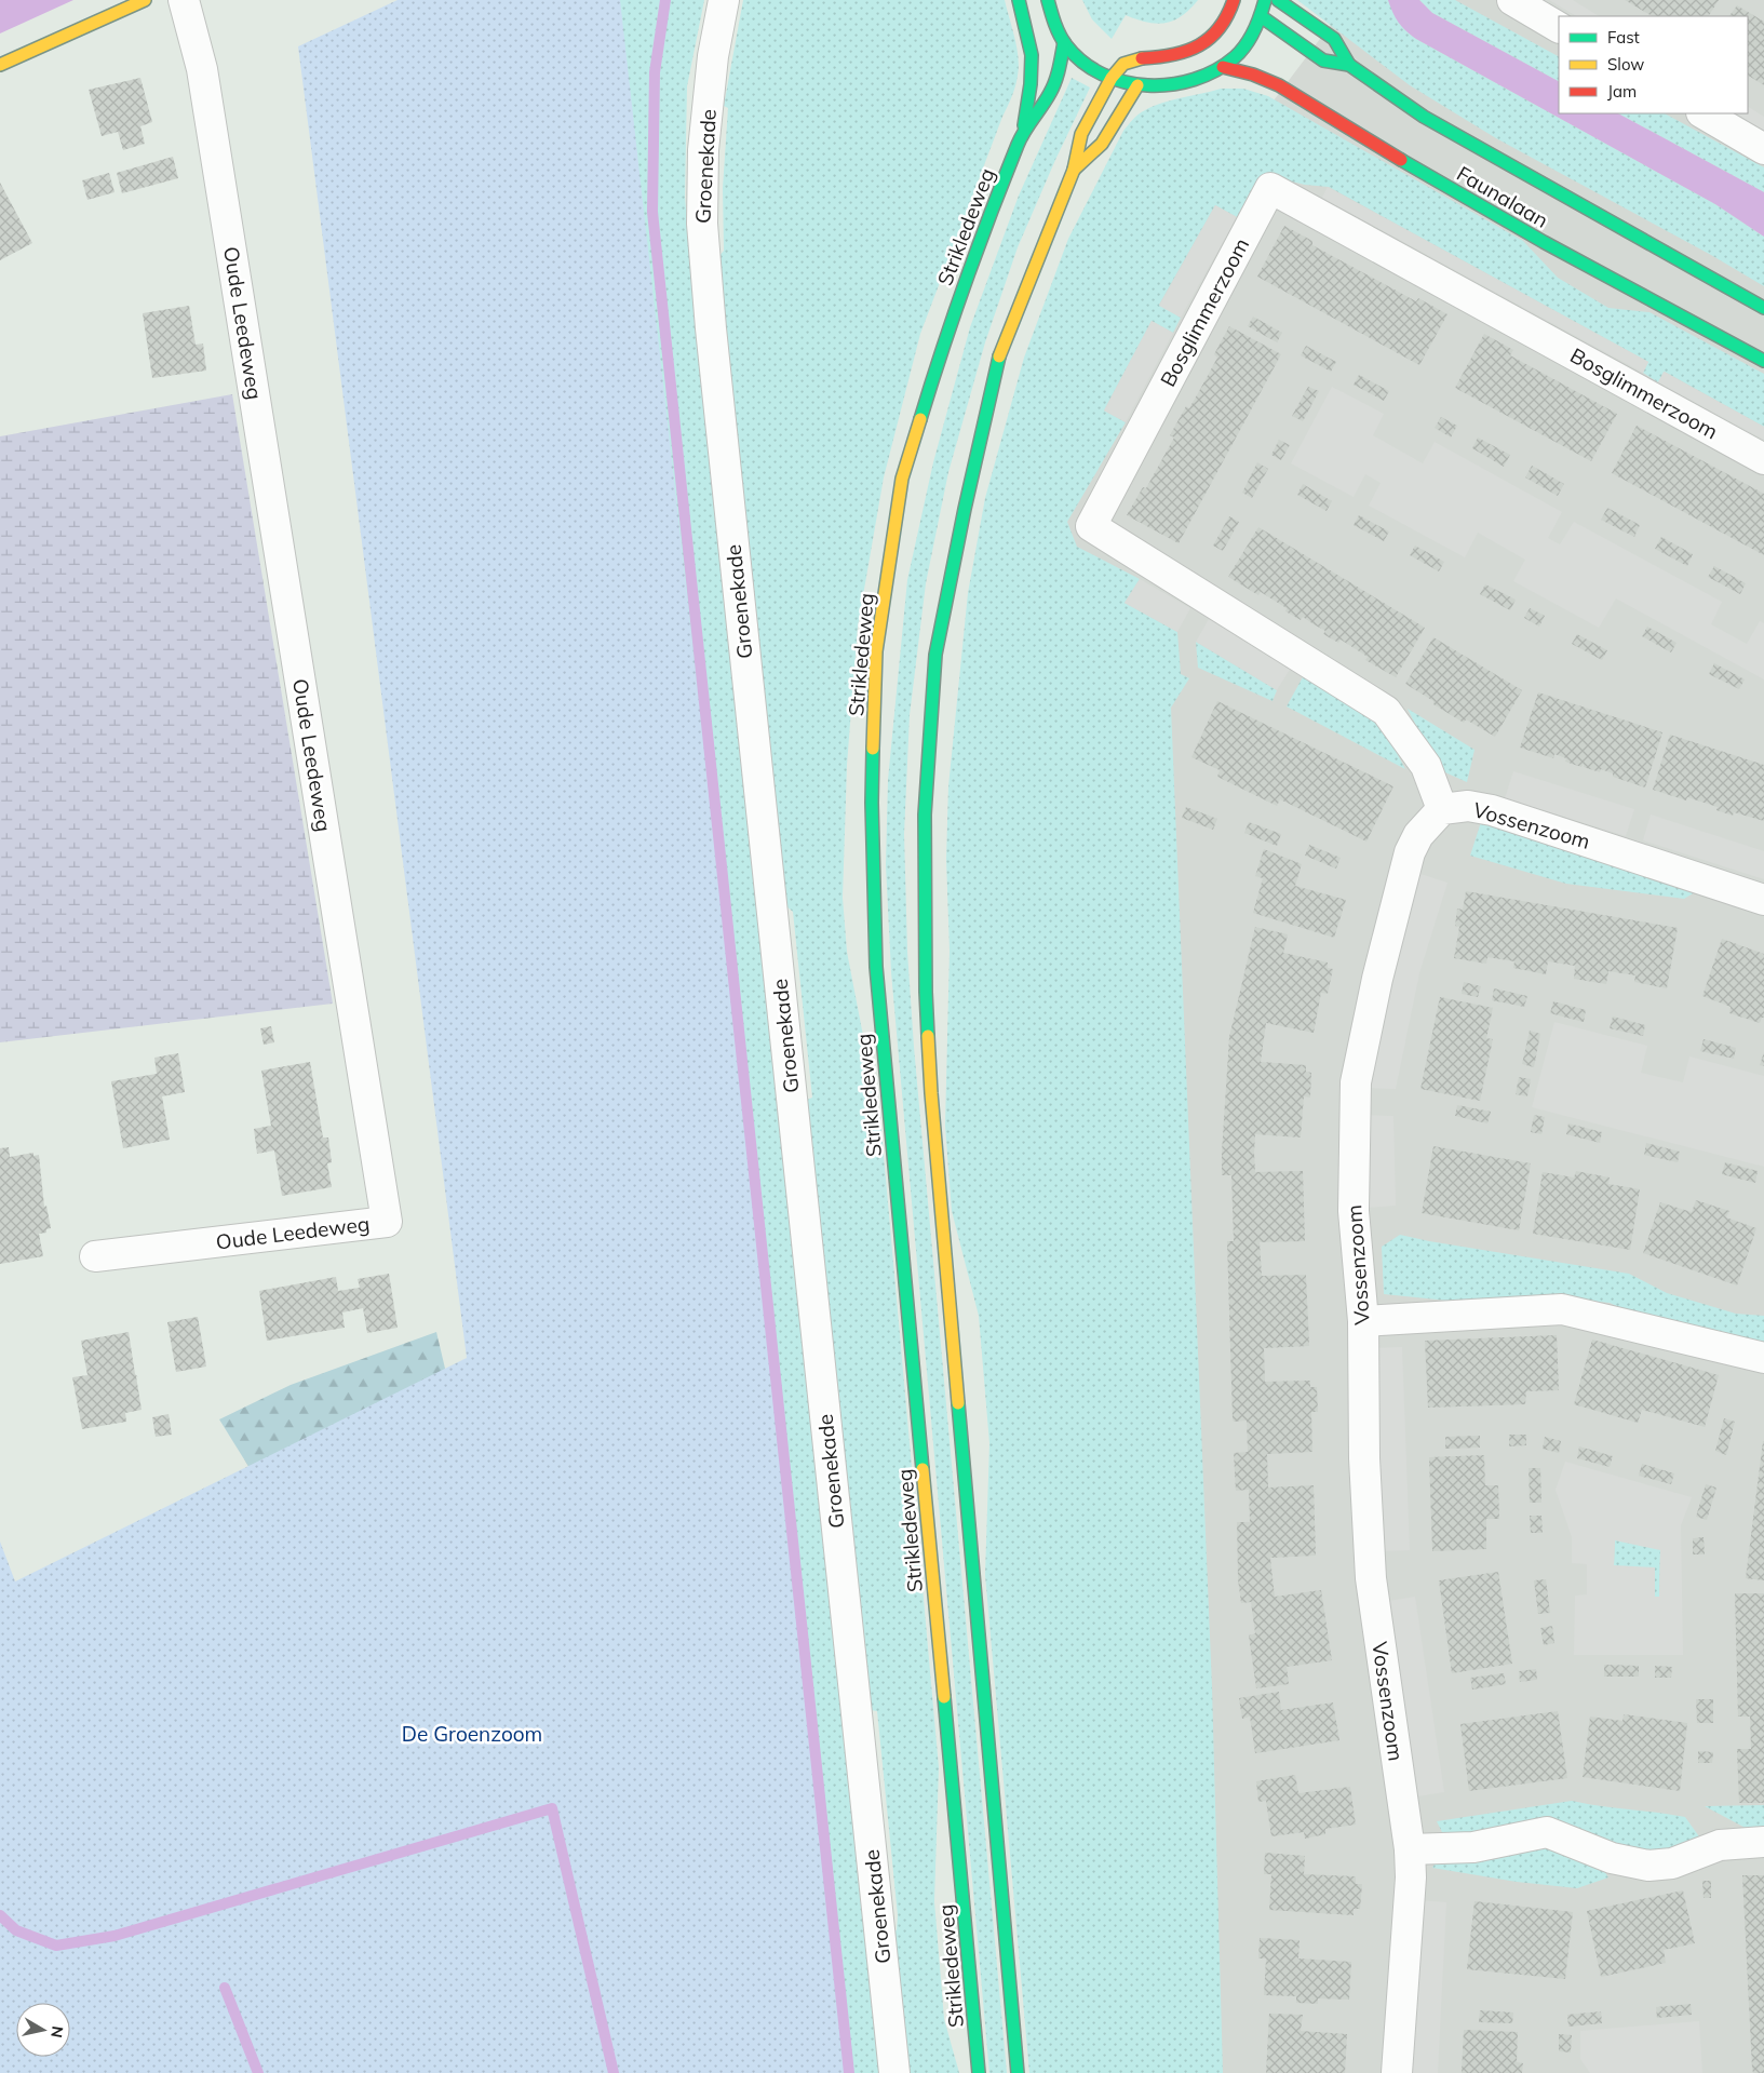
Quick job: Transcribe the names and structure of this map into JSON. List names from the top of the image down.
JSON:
{
  "streets": {
    "main road": ["Faunalaan", "Strikledeweg"],
    "street": [
      "Groenekade",
      "Bosglimmerzoom",
      "Oude Leedeweg",
      "Vossenzoom"
    ]
  },
  "crossings": [
    ["Bosglimmerzoom", "Vossenzoom"]
  ],
  "parks": ["De Groenzoom"],
  "legend": ["Fast", "Slow", "Jam"],
  "north": "right"
}
